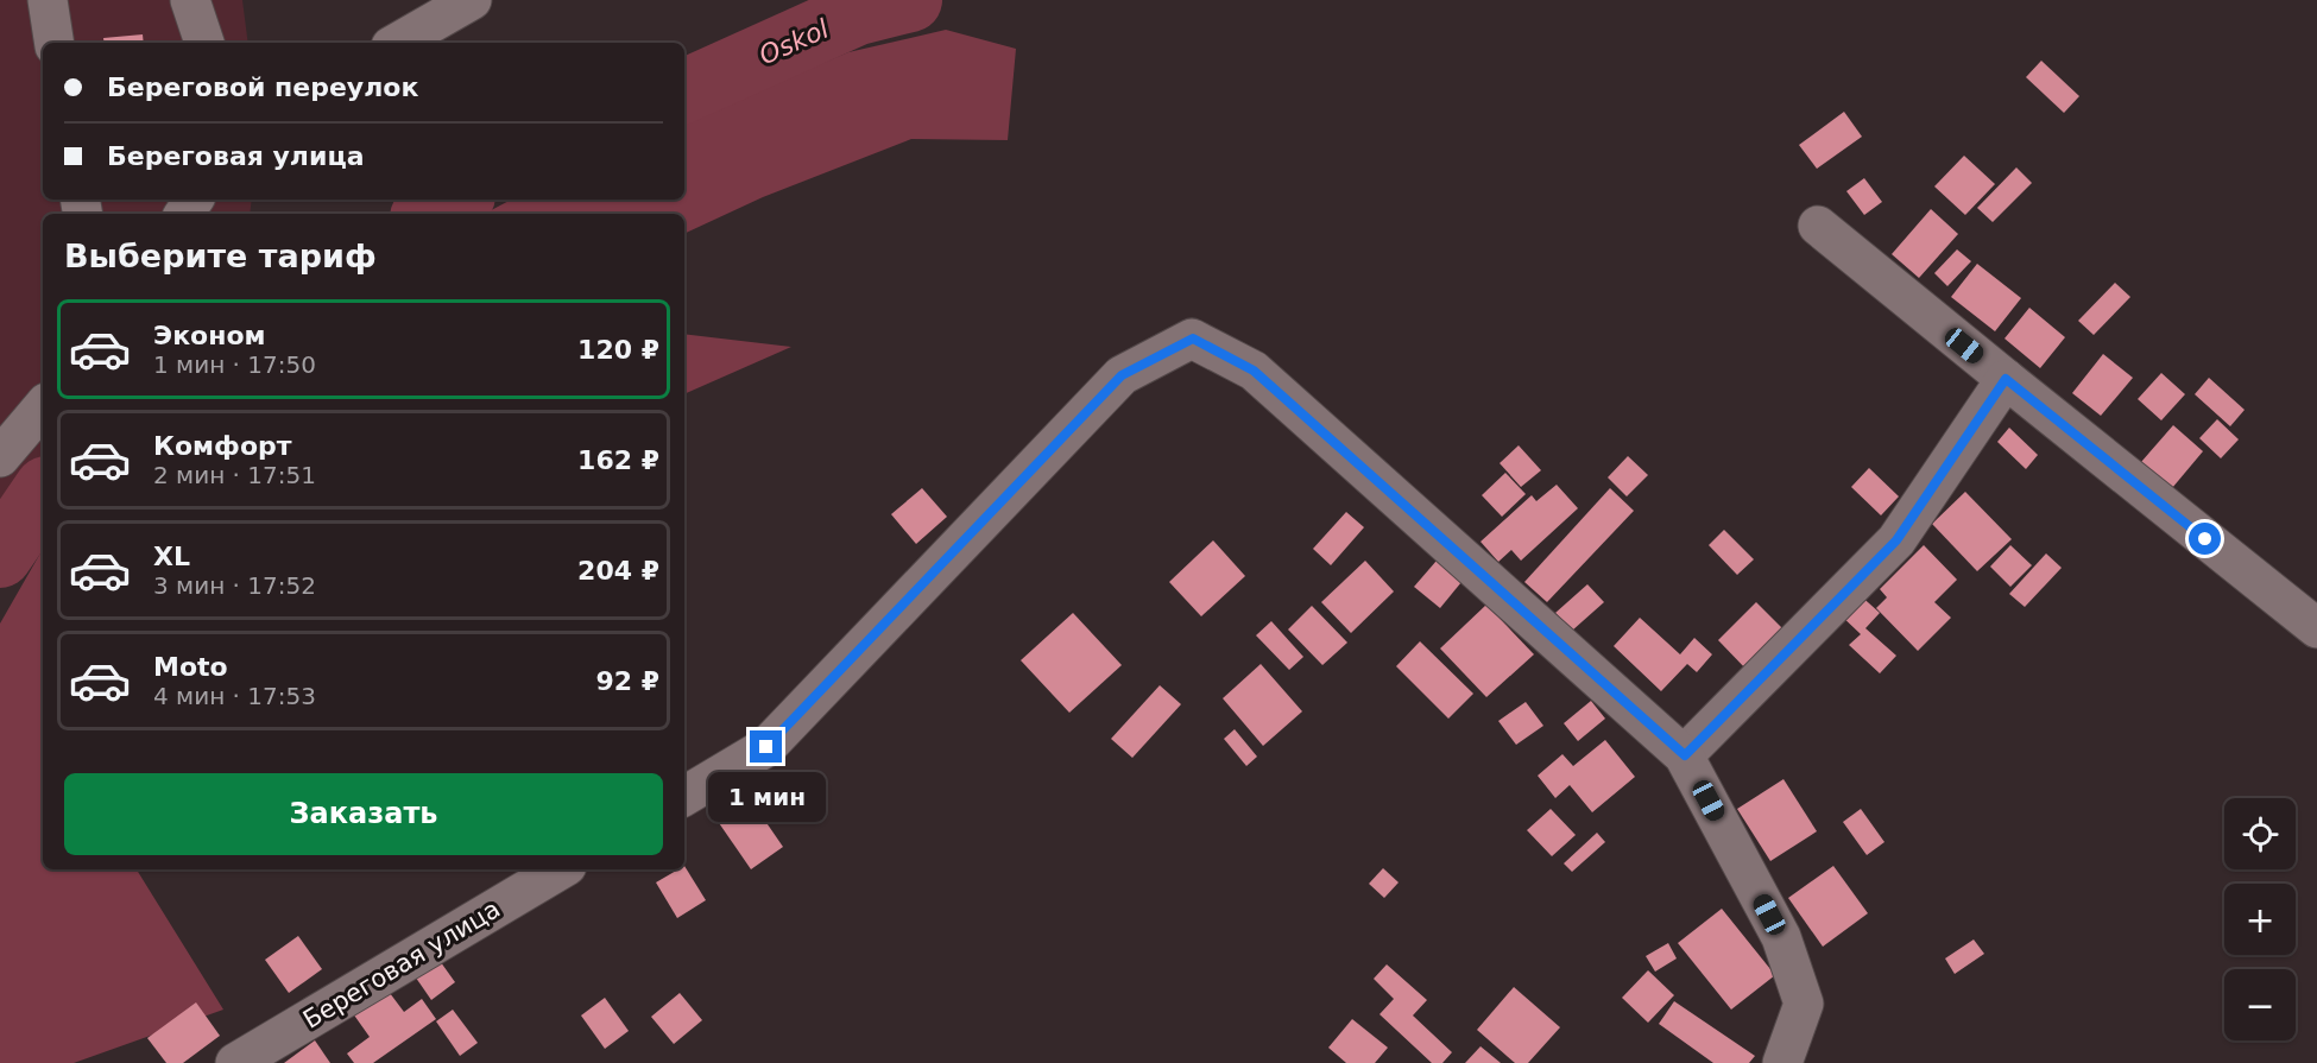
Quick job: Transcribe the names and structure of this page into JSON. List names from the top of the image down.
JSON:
{
  "streets": {
    "street": ["Береговая улица"]
  },
  "water": ["Oskol"],
  "page": {
    "banner": ["Береговой переулок", "Береговая улица"],
    "heading": "Выберите тариф",
    "list": [
      {
        "name": "Эконом",
        "note": "1 мин · 17:50",
        "value": "120 ₽"
      },
      {
        "name": "Комфорт",
        "note": "2 мин · 17:51",
        "value": "162 ₽"
      },
      {
        "name": "XL",
        "note": "3 мин · 17:52",
        "value": "204 ₽"
      },
      {
        "name": "Moto",
        "note": "4 мин · 17:53",
        "value": "92 ₽"
      }
    ],
    "buttons": "Заказать",
    "bubble": "1 мин",
    "map_buttons": ["+", "−"]
  }
}
